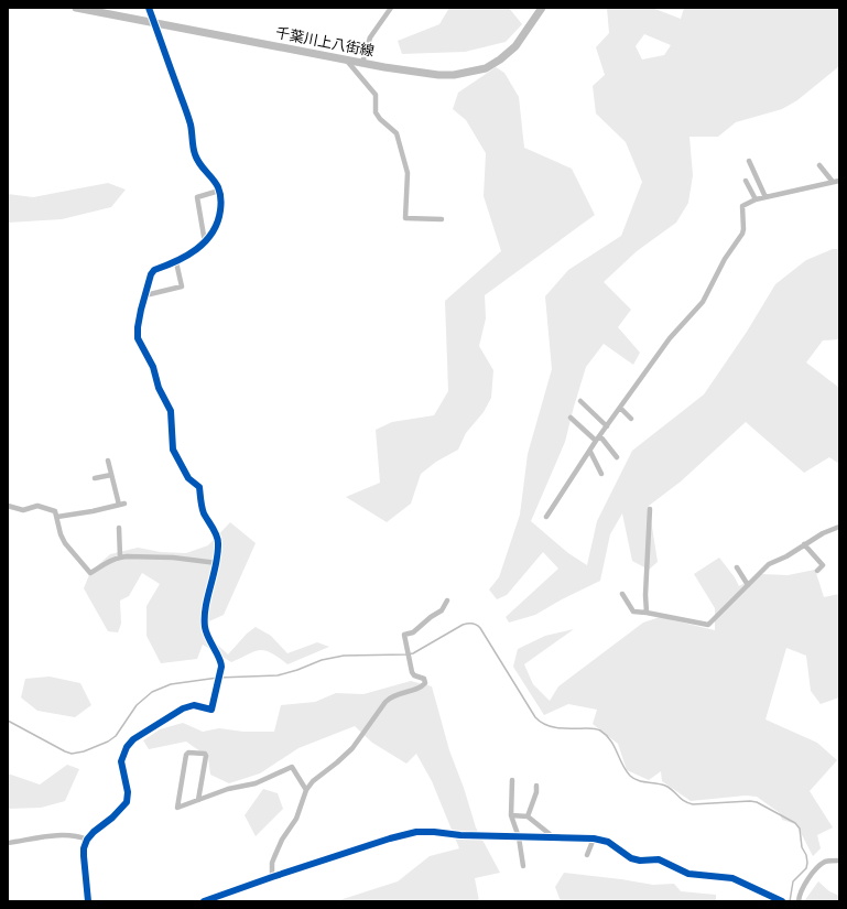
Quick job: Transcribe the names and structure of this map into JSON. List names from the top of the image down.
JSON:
{
  "streets": {
    "main road": ["千葉川上八街線"]
  }
}
